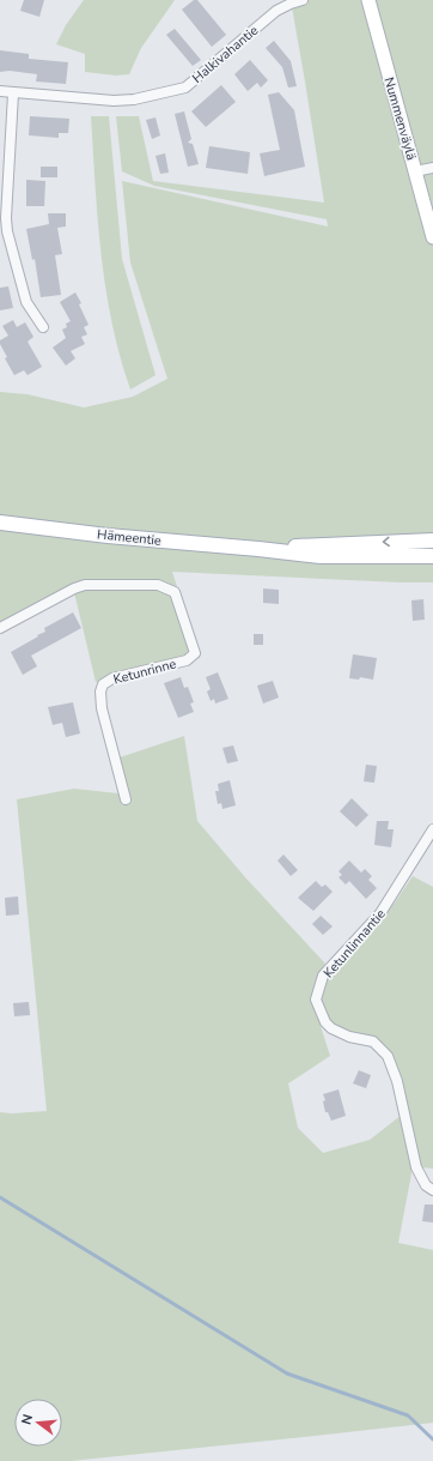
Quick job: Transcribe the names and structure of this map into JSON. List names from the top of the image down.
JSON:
{
  "streets": {
    "main road": ["Hämeentie"],
    "street": [
      "Halkivahantie",
      "Nummenväylä",
      "Ketunrinne",
      "Ketunlinnantie"
    ]
  },
  "north": "left"
}
